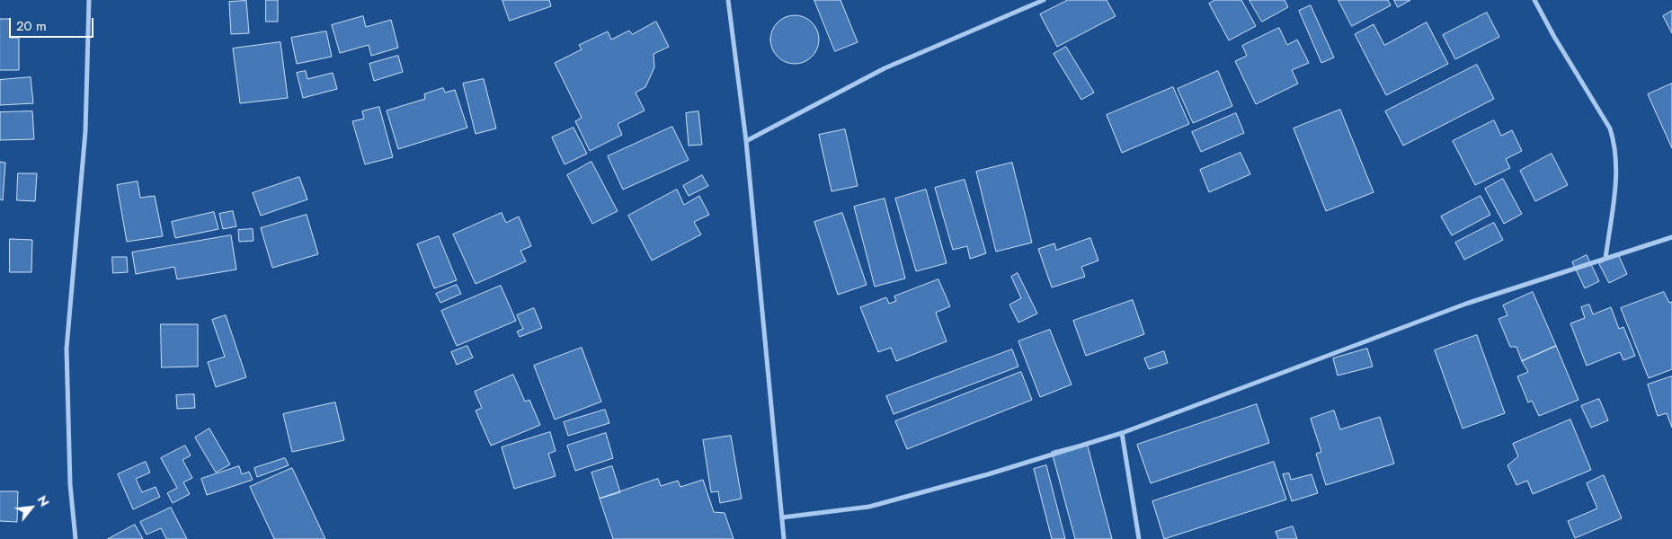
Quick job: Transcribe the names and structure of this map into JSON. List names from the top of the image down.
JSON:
{
  "scale_bar": "20 m",
  "north": "top right"
}
